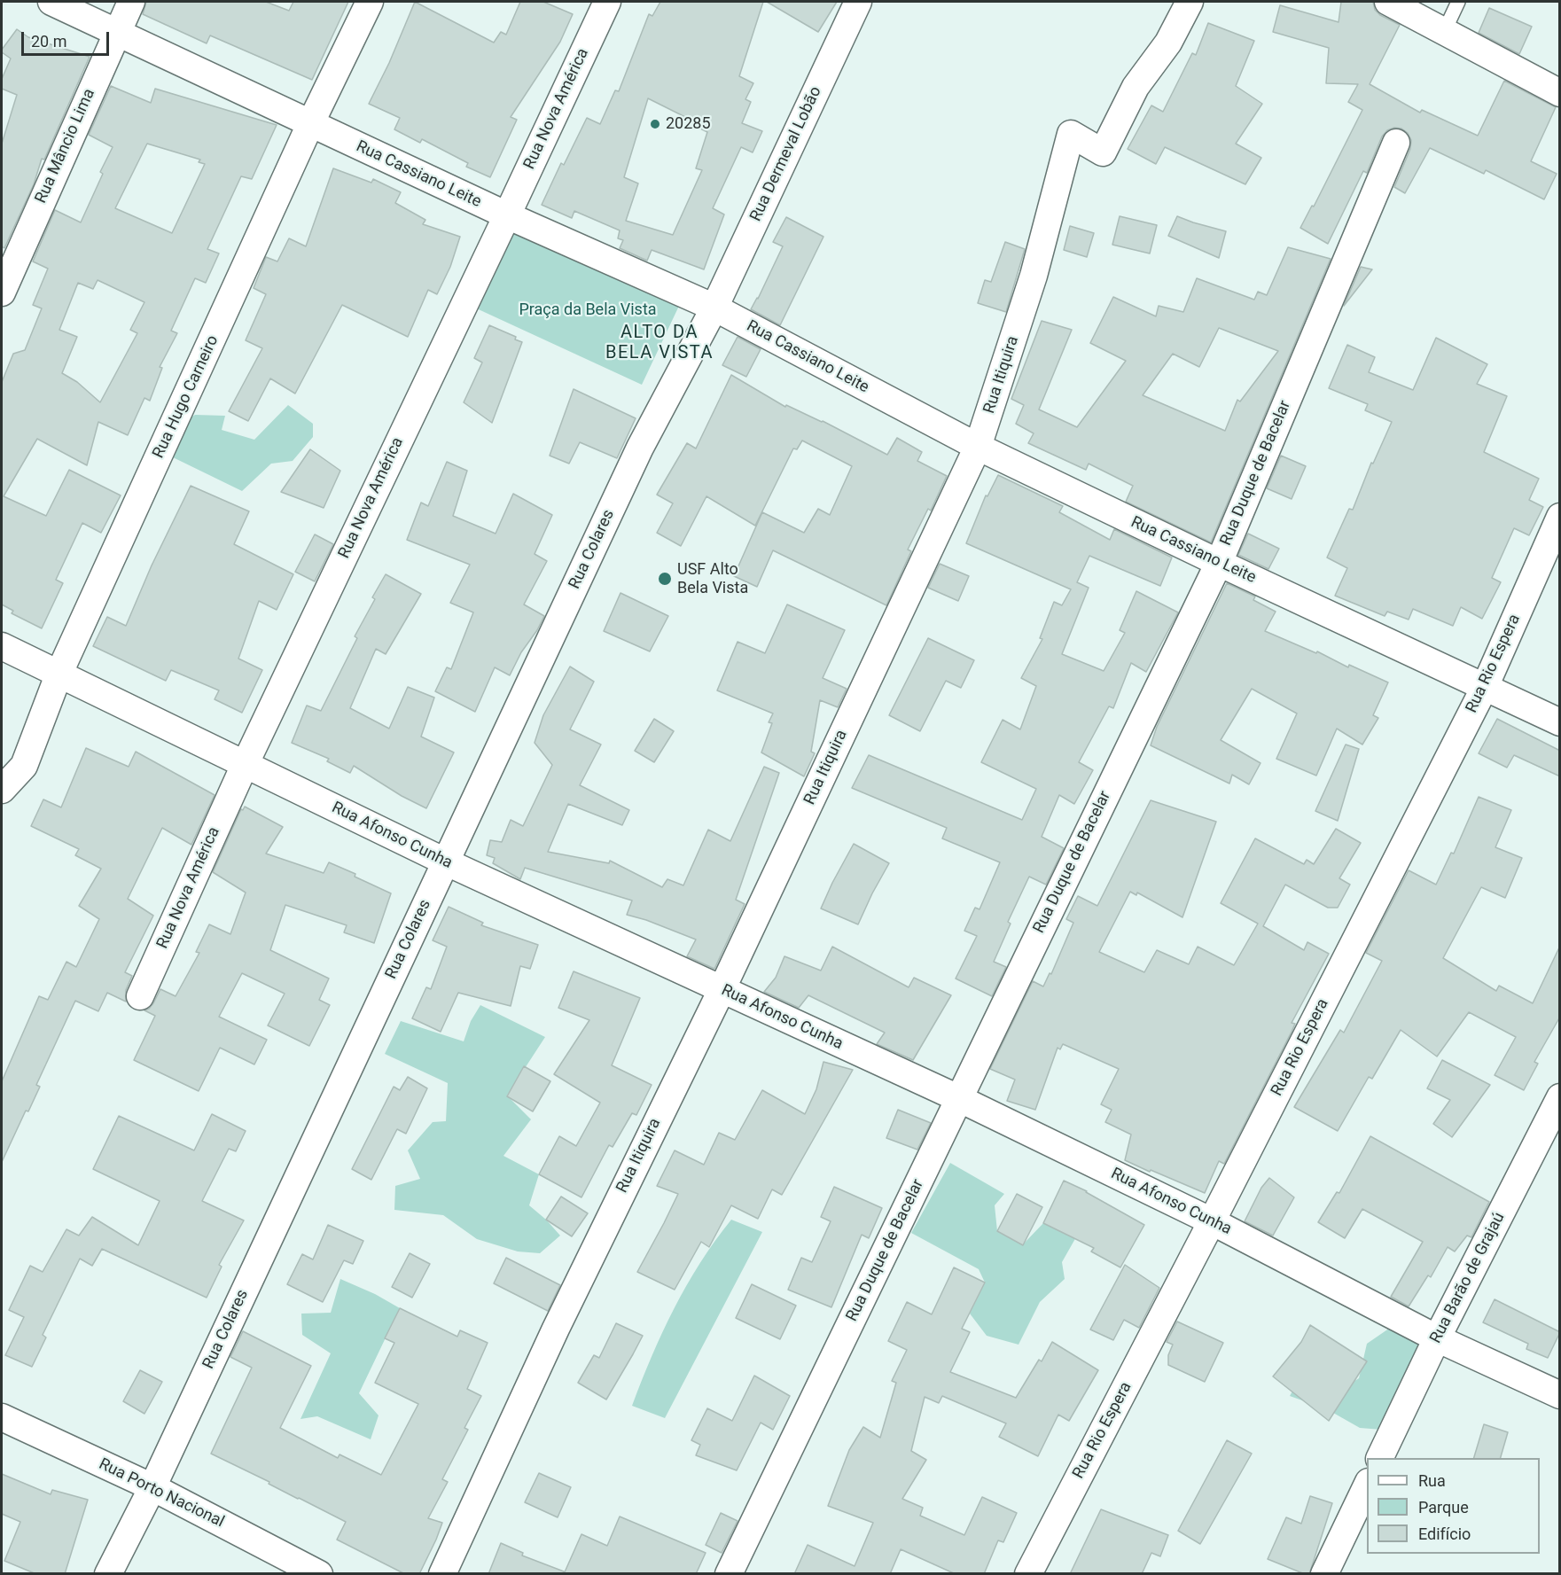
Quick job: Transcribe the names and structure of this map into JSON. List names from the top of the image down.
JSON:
{
  "streets": {
    "street": [
      "Rua Nova América",
      "Rua Mâncio Lima",
      "Rua Dermeval Lobão",
      "Rua Cassiano Leite",
      "Rua Itiquira",
      "Rua Hugo Carneiro",
      "Rua Duque de Bacelar",
      "Rua Colares",
      "Rua Rio Espera",
      "Rua Afonso Cunha",
      "Rua Barão de Grajaú",
      "Rua Porto Nacional"
    ]
  },
  "crossings": [
    ["Rua Nova América", "Rua Cassiano Leite"],
    ["Rua Nova América", "Rua Afonso Cunha"],
    ["Rua Mâncio Lima", "Rua Cassiano Leite"],
    ["Rua Dermeval Lobão", "Rua Cassiano Leite"],
    ["Rua Dermeval Lobão", "Rua Colares"],
    ["Rua Cassiano Leite", "Rua Itiquira"],
    ["Rua Cassiano Leite", "Rua Hugo Carneiro"],
    ["Rua Cassiano Leite", "Rua Duque de Bacelar"],
    ["Rua Cassiano Leite", "Rua Colares"],
    ["Rua Cassiano Leite", "Rua Rio Espera"],
    ["Rua Itiquira", "Rua Afonso Cunha"],
    ["Rua Hugo Carneiro", "Rua Afonso Cunha"],
    ["Rua Duque de Bacelar", "Rua Afonso Cunha"],
    ["Rua Colares", "Rua Afonso Cunha"],
    ["Rua Colares", "Rua Porto Nacional"],
    ["Rua Rio Espera", "Rua Afonso Cunha"],
    ["Rua Afonso Cunha", "Rua Barão de Grajaú"]
  ],
  "districts": ["ALTO DA BELA VISTA"],
  "parks": ["Praça da Bela Vista"],
  "places": ["20285", "USF Alto Bela Vista"],
  "legend": ["Rua", "Parque", "Edifício"],
  "scale_bar": "20 m"
}
